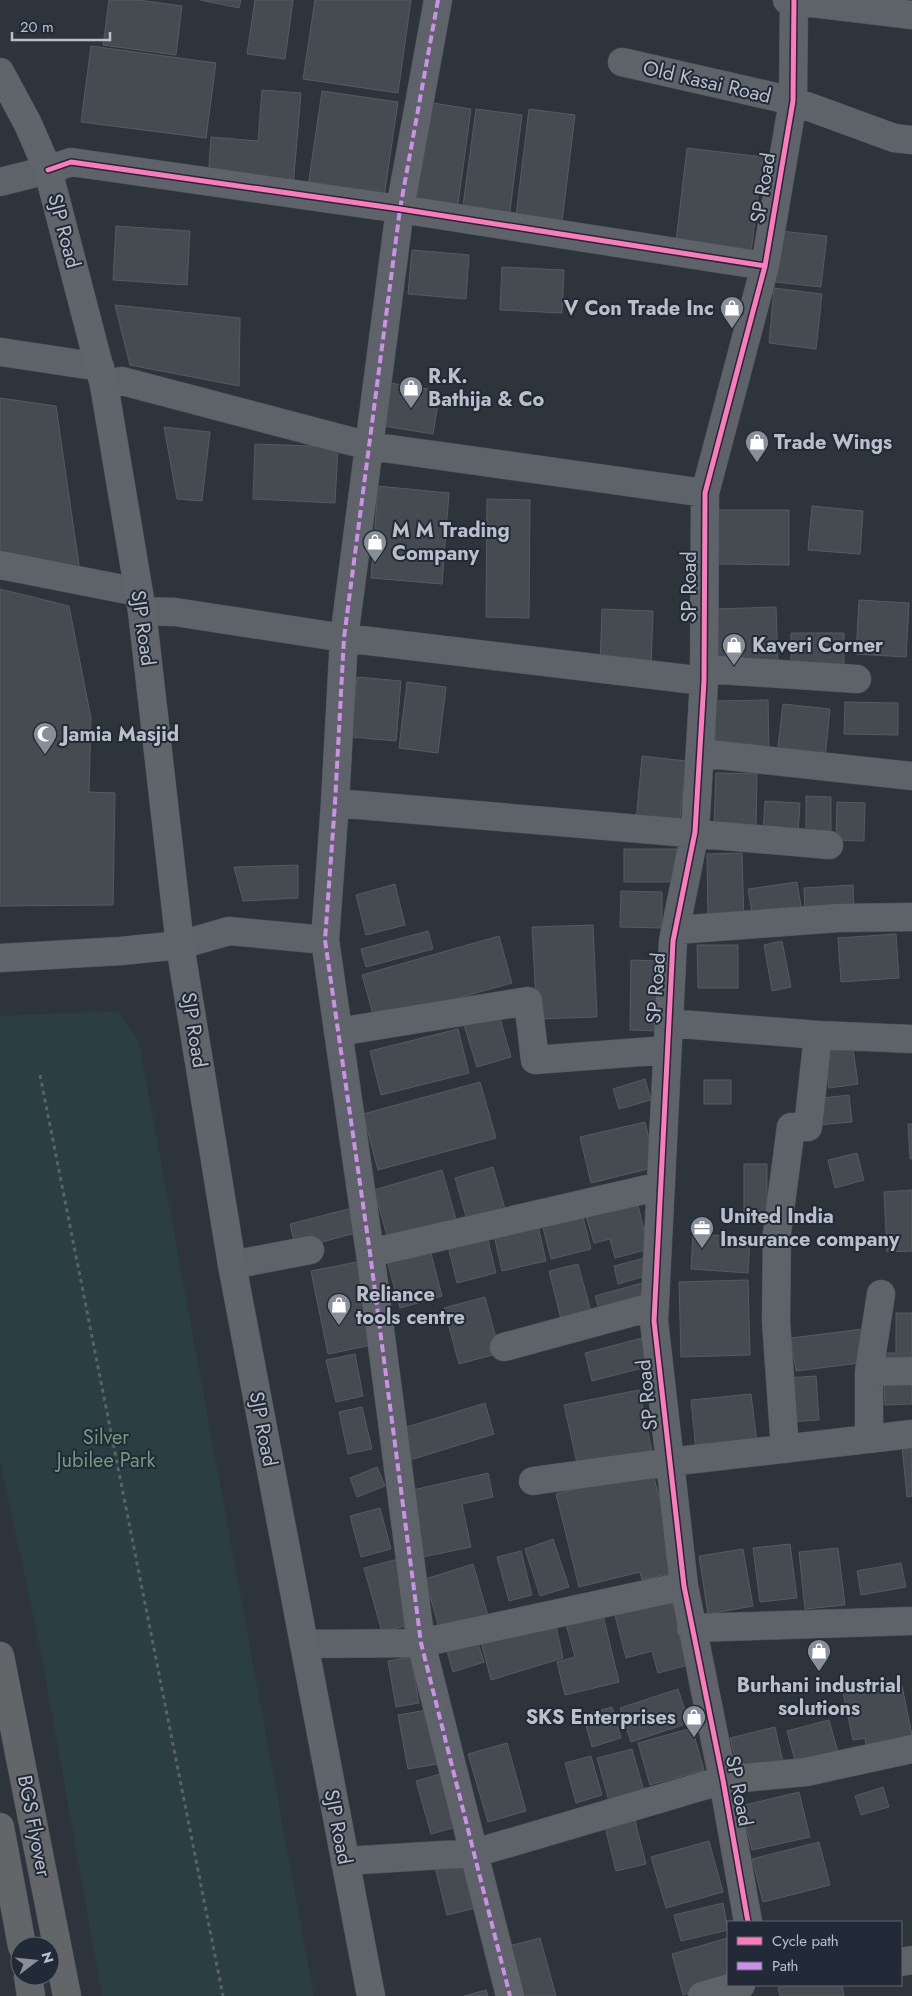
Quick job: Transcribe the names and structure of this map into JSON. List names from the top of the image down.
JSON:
{
  "streets": {
    "highway": ["BGS Flyover"],
    "main road": ["SJP Road"],
    "street": ["Old Kasai Road", "SP Road"]
  },
  "crossings": [
    ["Old Kasai Road", "SP Road"]
  ],
  "parks": ["Silver Jubilee Park"],
  "places": {
    "shop": [
      "V Con Trade Inc",
      "R.K. Bathija & Co",
      "Trade Wings",
      "M M Trading Company",
      "Kaveri Corner",
      "Reliance tools centre",
      "Burhani industrial solutions",
      "SKS Enterprises"
    ],
    "mosque": ["Jamia Masjid"],
    "office": ["United India Insurance company"]
  },
  "legend": ["Cycle path", "Path"],
  "scale_bar": "20 m",
  "north": "right"
}
